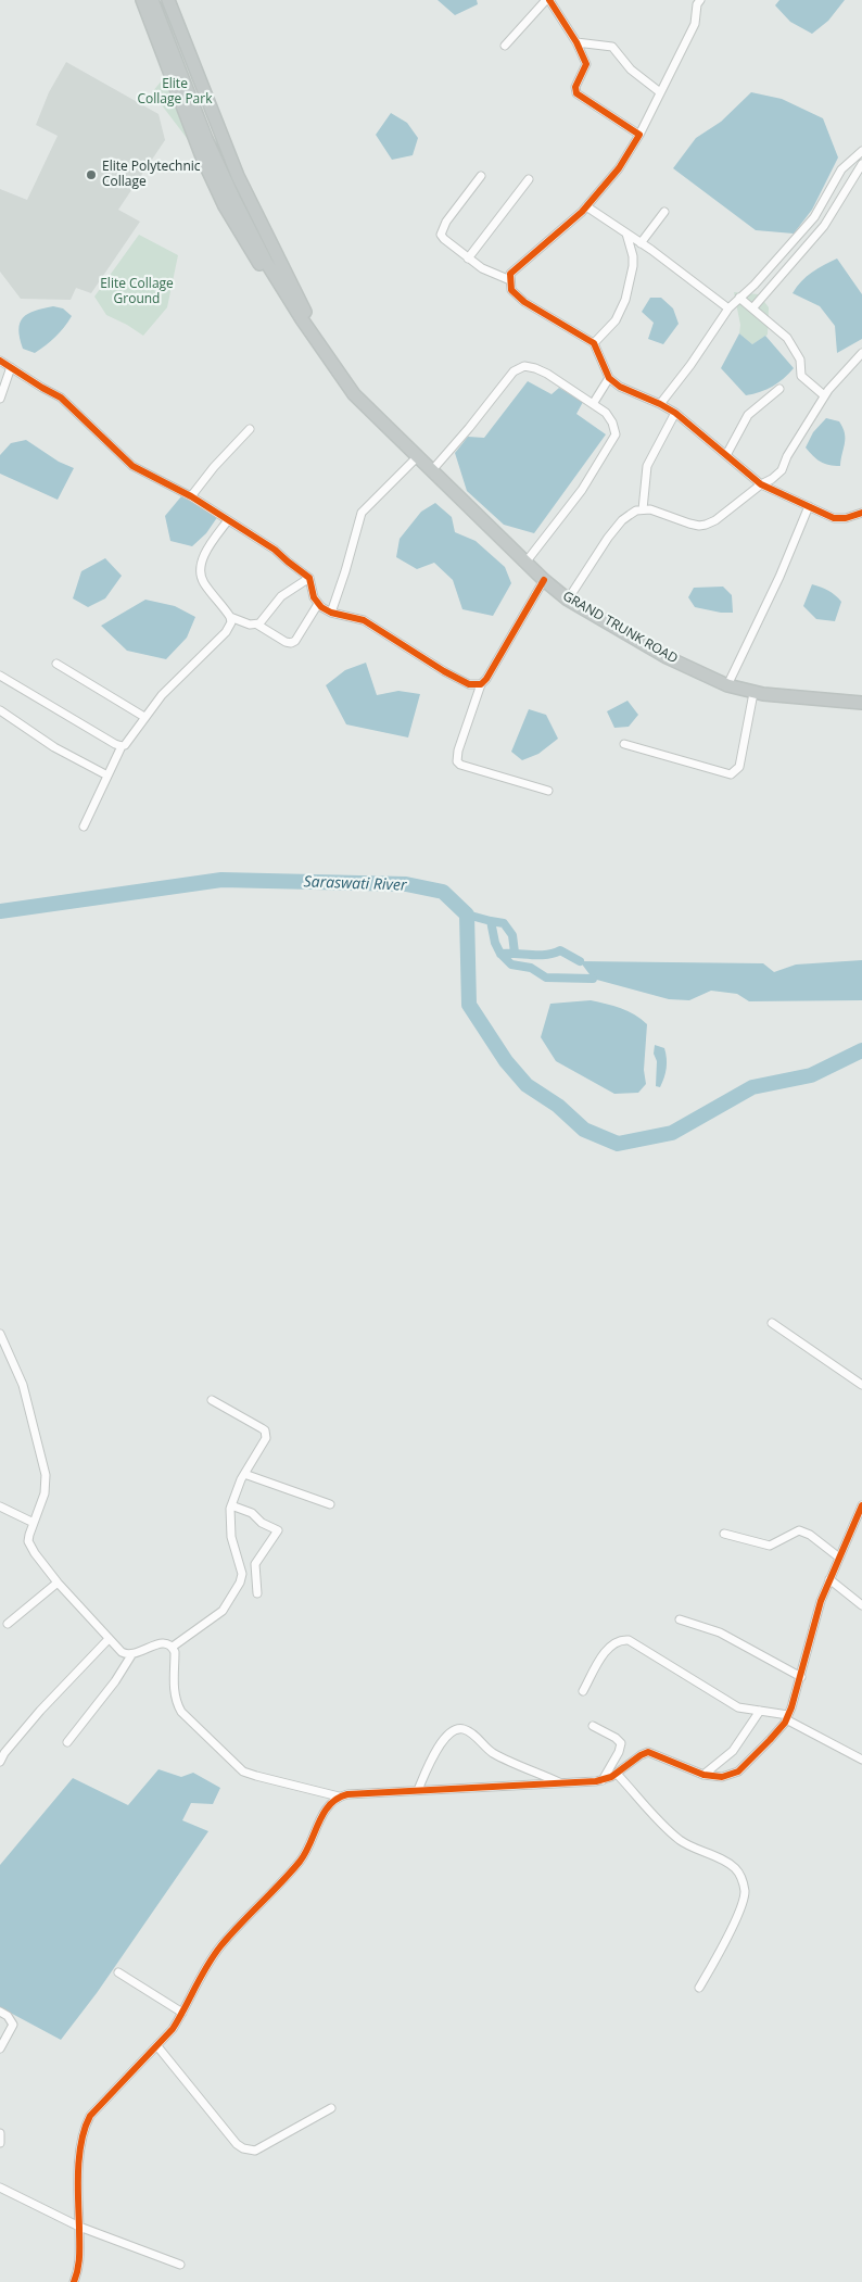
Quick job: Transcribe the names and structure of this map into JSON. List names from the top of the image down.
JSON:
{
  "streets": {
    "highway": ["GRAND TRUNK ROAD"]
  },
  "water": ["Saraswati River"],
  "parks": ["Elite Collage Park", "Elite Collage Ground"],
  "places": ["Elite Polytechnic Collage"]
}
